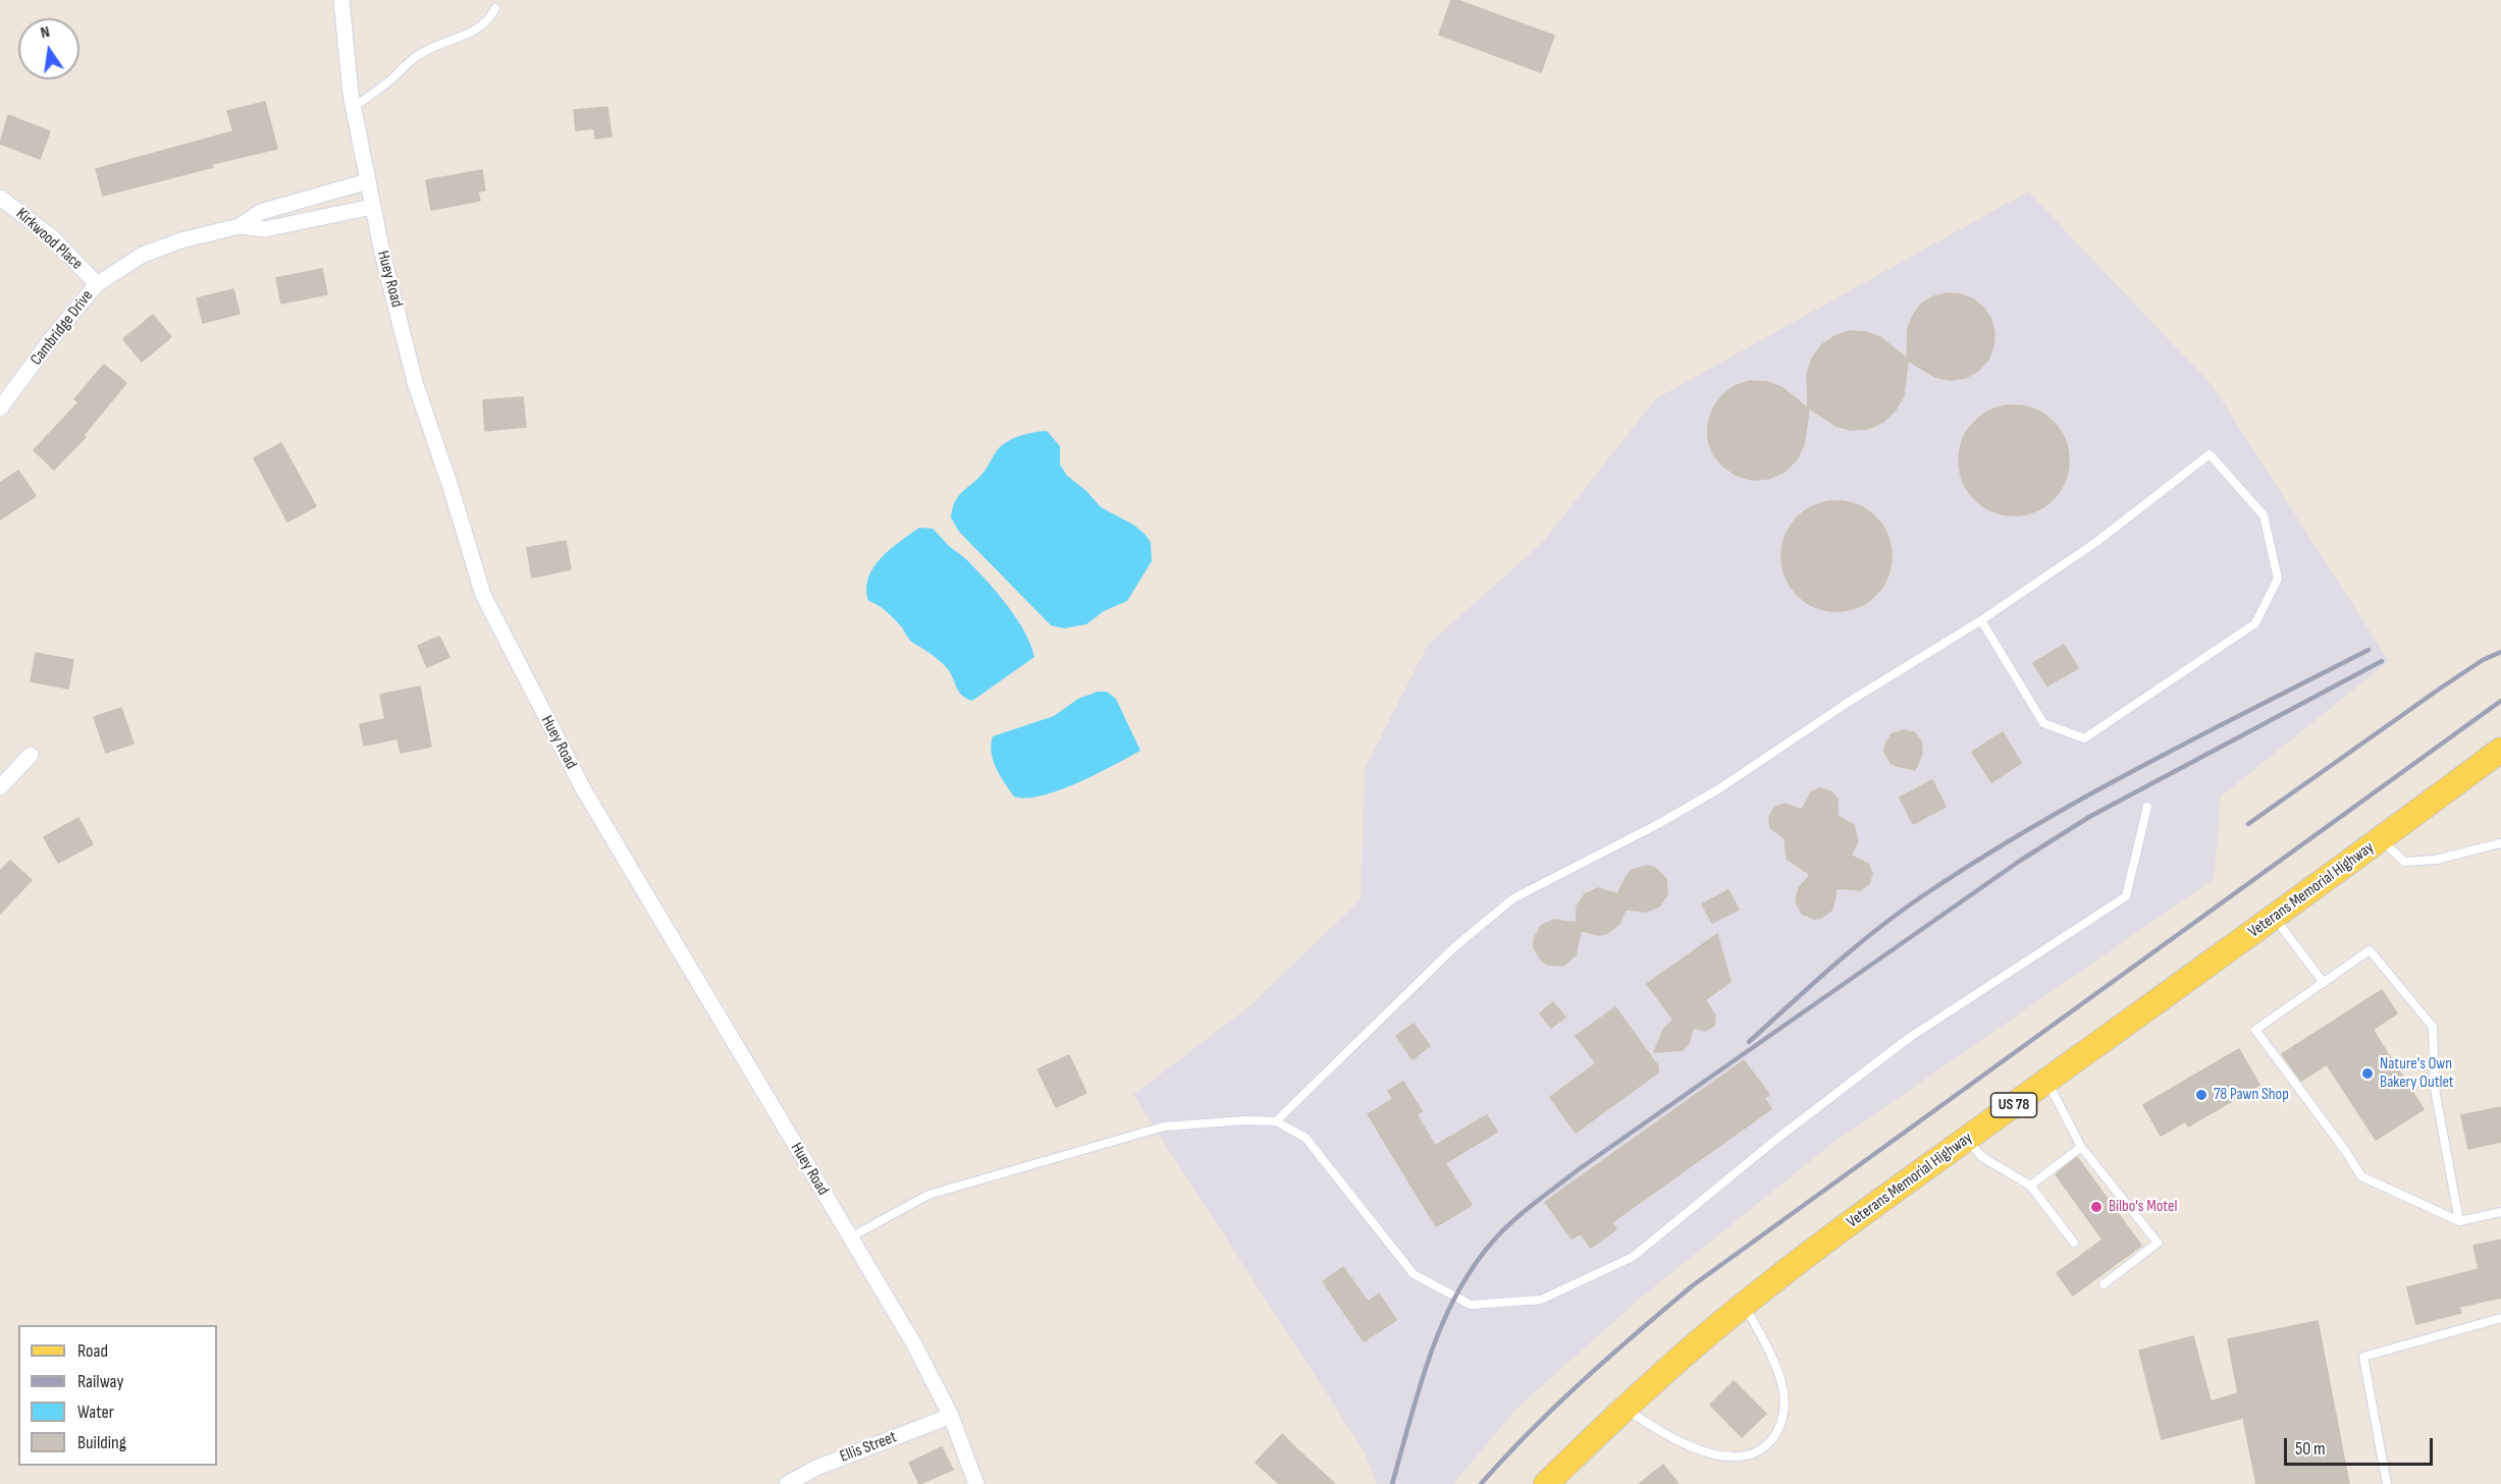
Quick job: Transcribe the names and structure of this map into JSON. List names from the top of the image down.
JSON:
{
  "streets": {
    "main road": ["Veterans Memorial Highway", "US 78"],
    "street": [
      "Kirkwood Place",
      "Huey Road",
      "Cambridge Drive",
      "Ellis Street"
    ]
  },
  "crossings": [
    ["Kirkwood Place", "Cambridge Drive"],
    ["Huey Road", "Cambridge Drive"],
    ["Huey Road", "Ellis Street"]
  ],
  "places": ["Nature's Own Bakery Outlet", "78 Pawn Shop", "Bilbo's Motel"],
  "legend": [
    "Road",
    "Railway",
    "Water",
    "Building"
  ],
  "scale_bar": "50 m",
  "north": "top"
}
